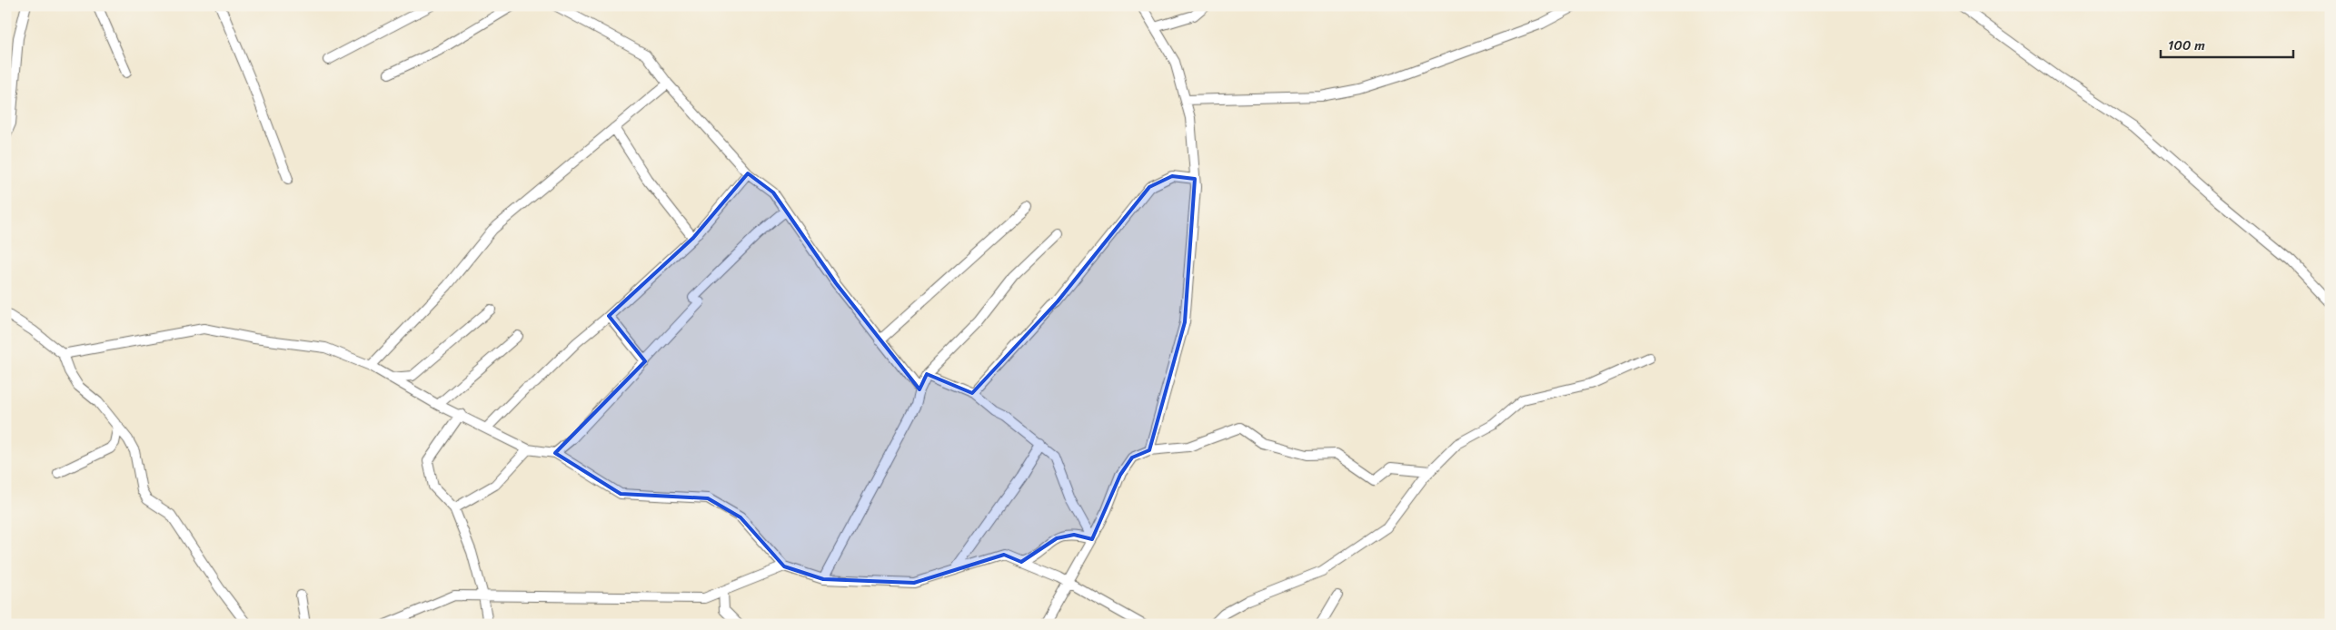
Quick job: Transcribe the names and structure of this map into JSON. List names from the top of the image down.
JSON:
{
  "scale_bar": "100 m"
}
